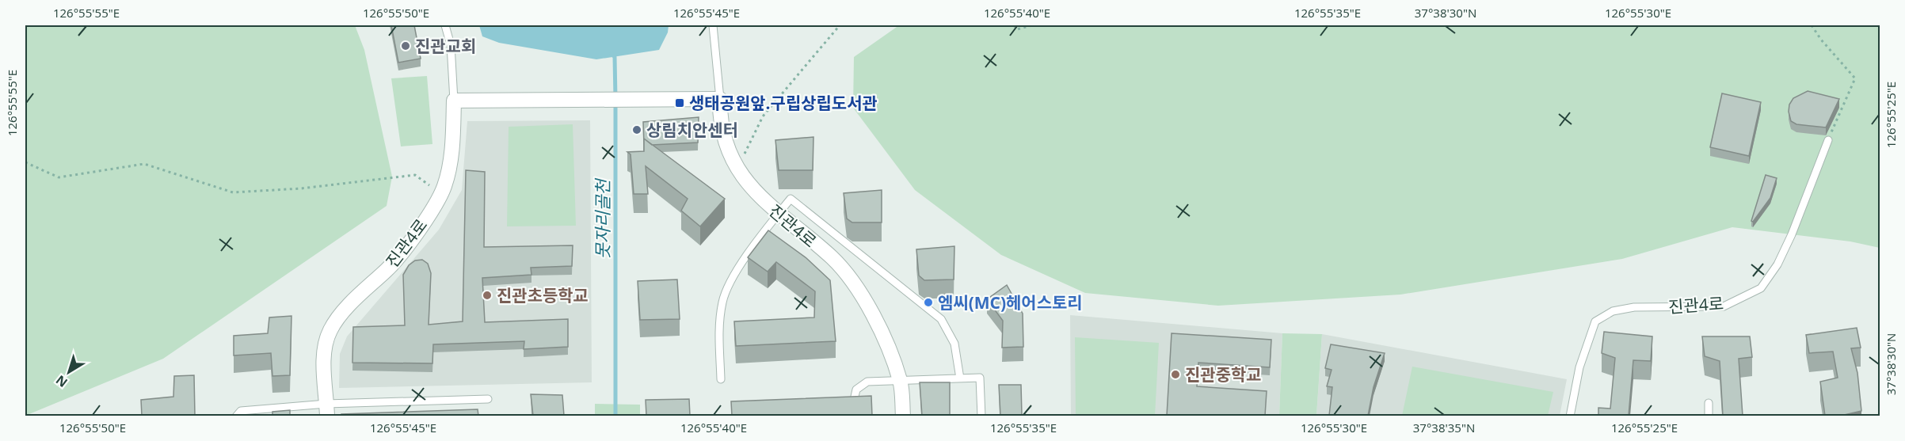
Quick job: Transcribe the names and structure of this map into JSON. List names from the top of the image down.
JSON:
{
  "streets": {
    "street": ["진관4로"]
  },
  "water": ["못자리골천"],
  "places": {
    "other": [
      "진관교회",
      "상림치안센터",
      "진관초등학교",
      "엠씨(MC)헤어스토리",
      "진관중학교"
    ],
    "transit": ["생태공원앞.구립상립도서관"]
  },
  "north": "bottom left",
  "coordinates": [
    "126°55'55\"E",
    "126°55'50\"E",
    "126°55'45\"E",
    "126°55'40\"E",
    "126°55'35\"E",
    "37°38'30\"N",
    "126°55'30\"E",
    "126°55'25\"E",
    "37°38'35\"N"
  ]
}
